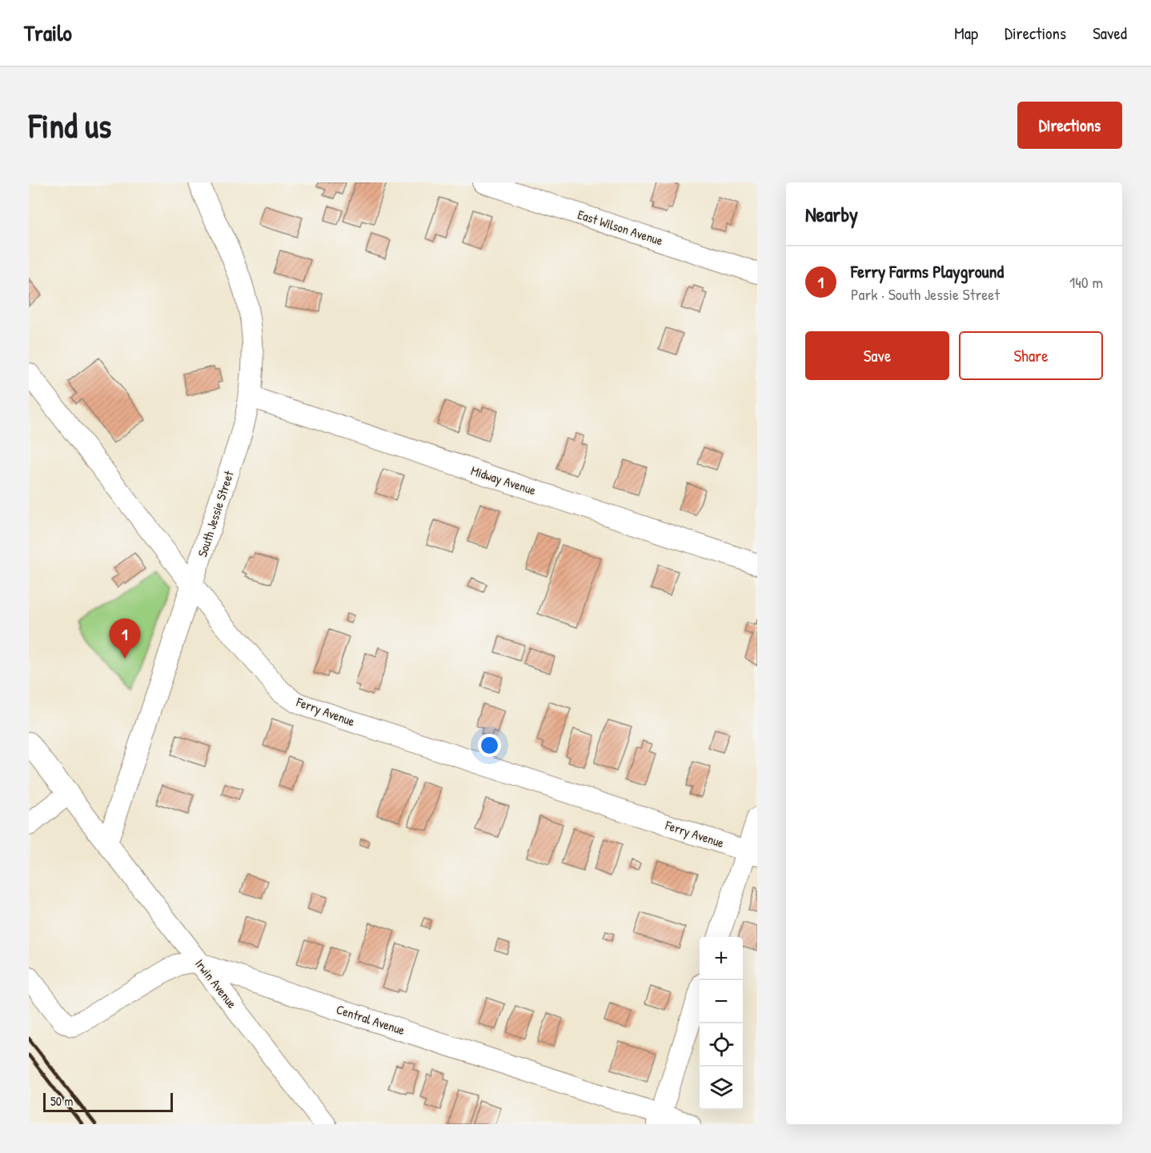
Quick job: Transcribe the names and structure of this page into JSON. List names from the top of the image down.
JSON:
{
  "streets": {
    "street": [
      "East Wilson Avenue",
      "Midway Avenue",
      "South Jessie Street",
      "Ferry Avenue",
      "Irwin Avenue",
      "Central Avenue"
    ]
  },
  "crossings": [
    ["Midway Avenue", "South Jessie Street"],
    ["South Jessie Street", "Ferry Avenue"],
    ["South Jessie Street", "Irwin Avenue"],
    ["Irwin Avenue", "Central Avenue"]
  ],
  "scale_bar": "50 m",
  "page": {
    "header": "Trailo",
    "nav": ["Map", "Directions", "Saved"],
    "buttons": [
      "Directions",
      ["Save", "Share"]
    ],
    "title": "Find us",
    "heading": "Nearby",
    "list": [
      {
        "mark": "1",
        "name": "Ferry Farms Playground",
        "note": "Park · South Jessie Street",
        "value": "140 m"
      }
    ],
    "pins": "1",
    "map_buttons": ["+", "−"],
    "scale": "50 m"
  }
}
